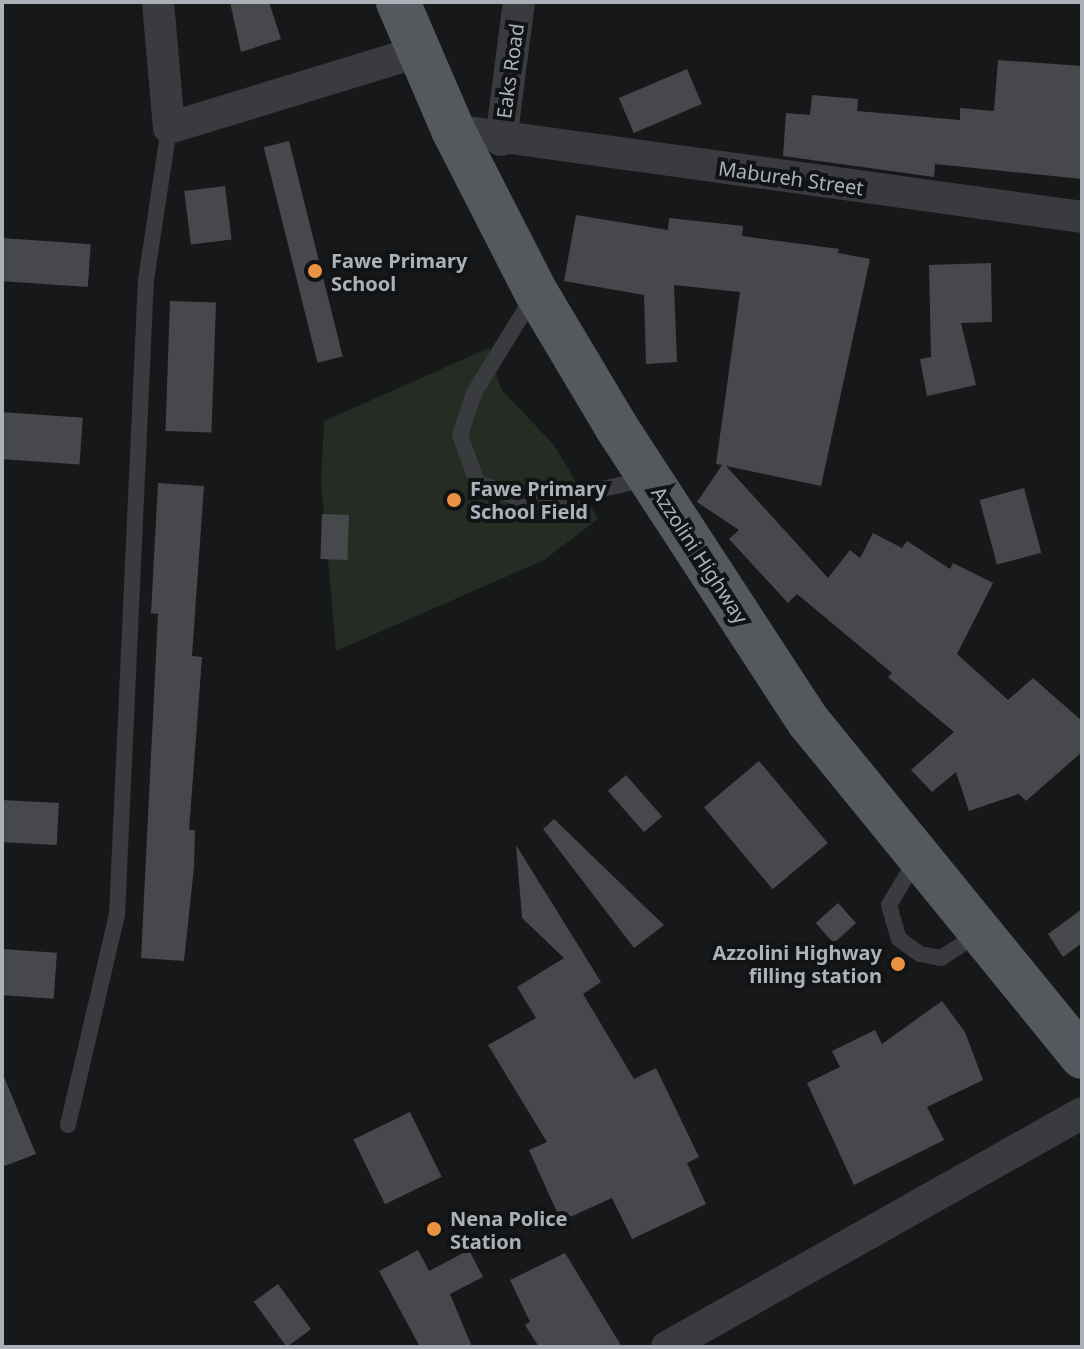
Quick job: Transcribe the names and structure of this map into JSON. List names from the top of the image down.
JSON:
{
  "streets": {
    "main road": ["Azzolini Highway"],
    "street": ["Eaks Road", "Mabureh Street"]
  },
  "crossings": [
    ["Eaks Road", "Mabureh Street"],
    ["Eaks Road", "Azzolini Highway"]
  ],
  "places": [
    "Fawe Primary School",
    "Fawe Primary School Field",
    "Azzolini Highway filling station",
    "Nena Police Station"
  ]
}
